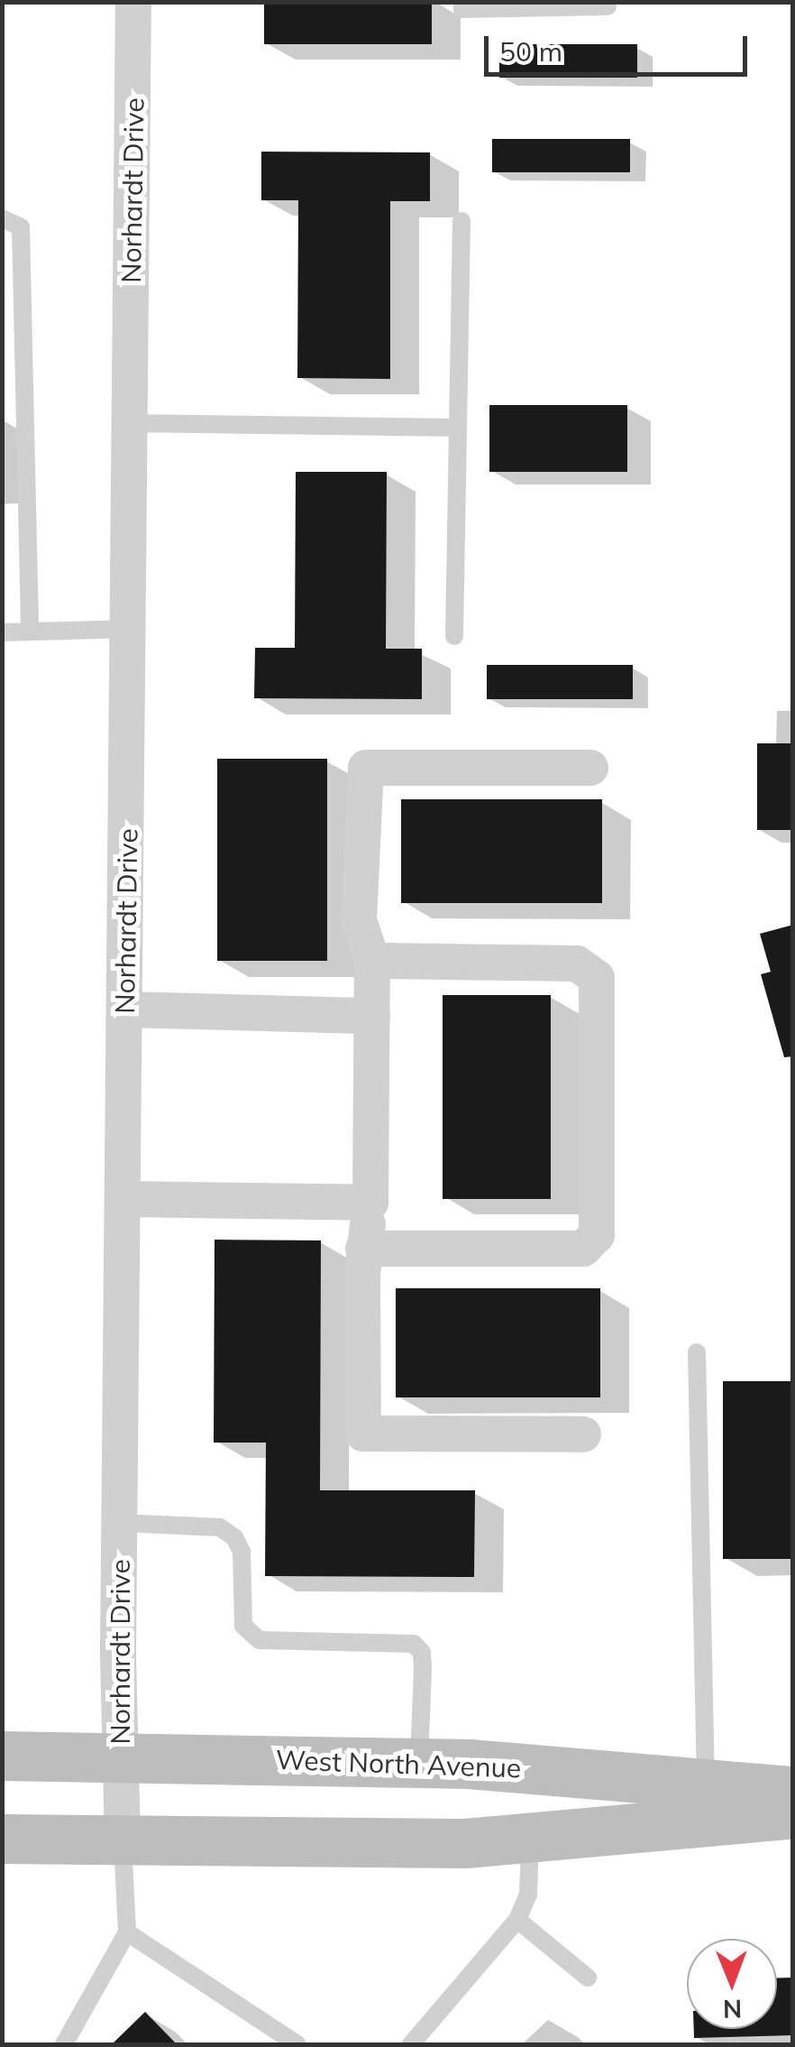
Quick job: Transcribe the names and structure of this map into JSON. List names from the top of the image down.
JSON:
{
  "streets": {
    "main road": ["West North Avenue"],
    "street": ["Norhardt Drive"]
  },
  "crossings": [
    ["Norhardt Drive", "West North Avenue"]
  ],
  "scale_bar": "50 m",
  "north": "bottom"
}
